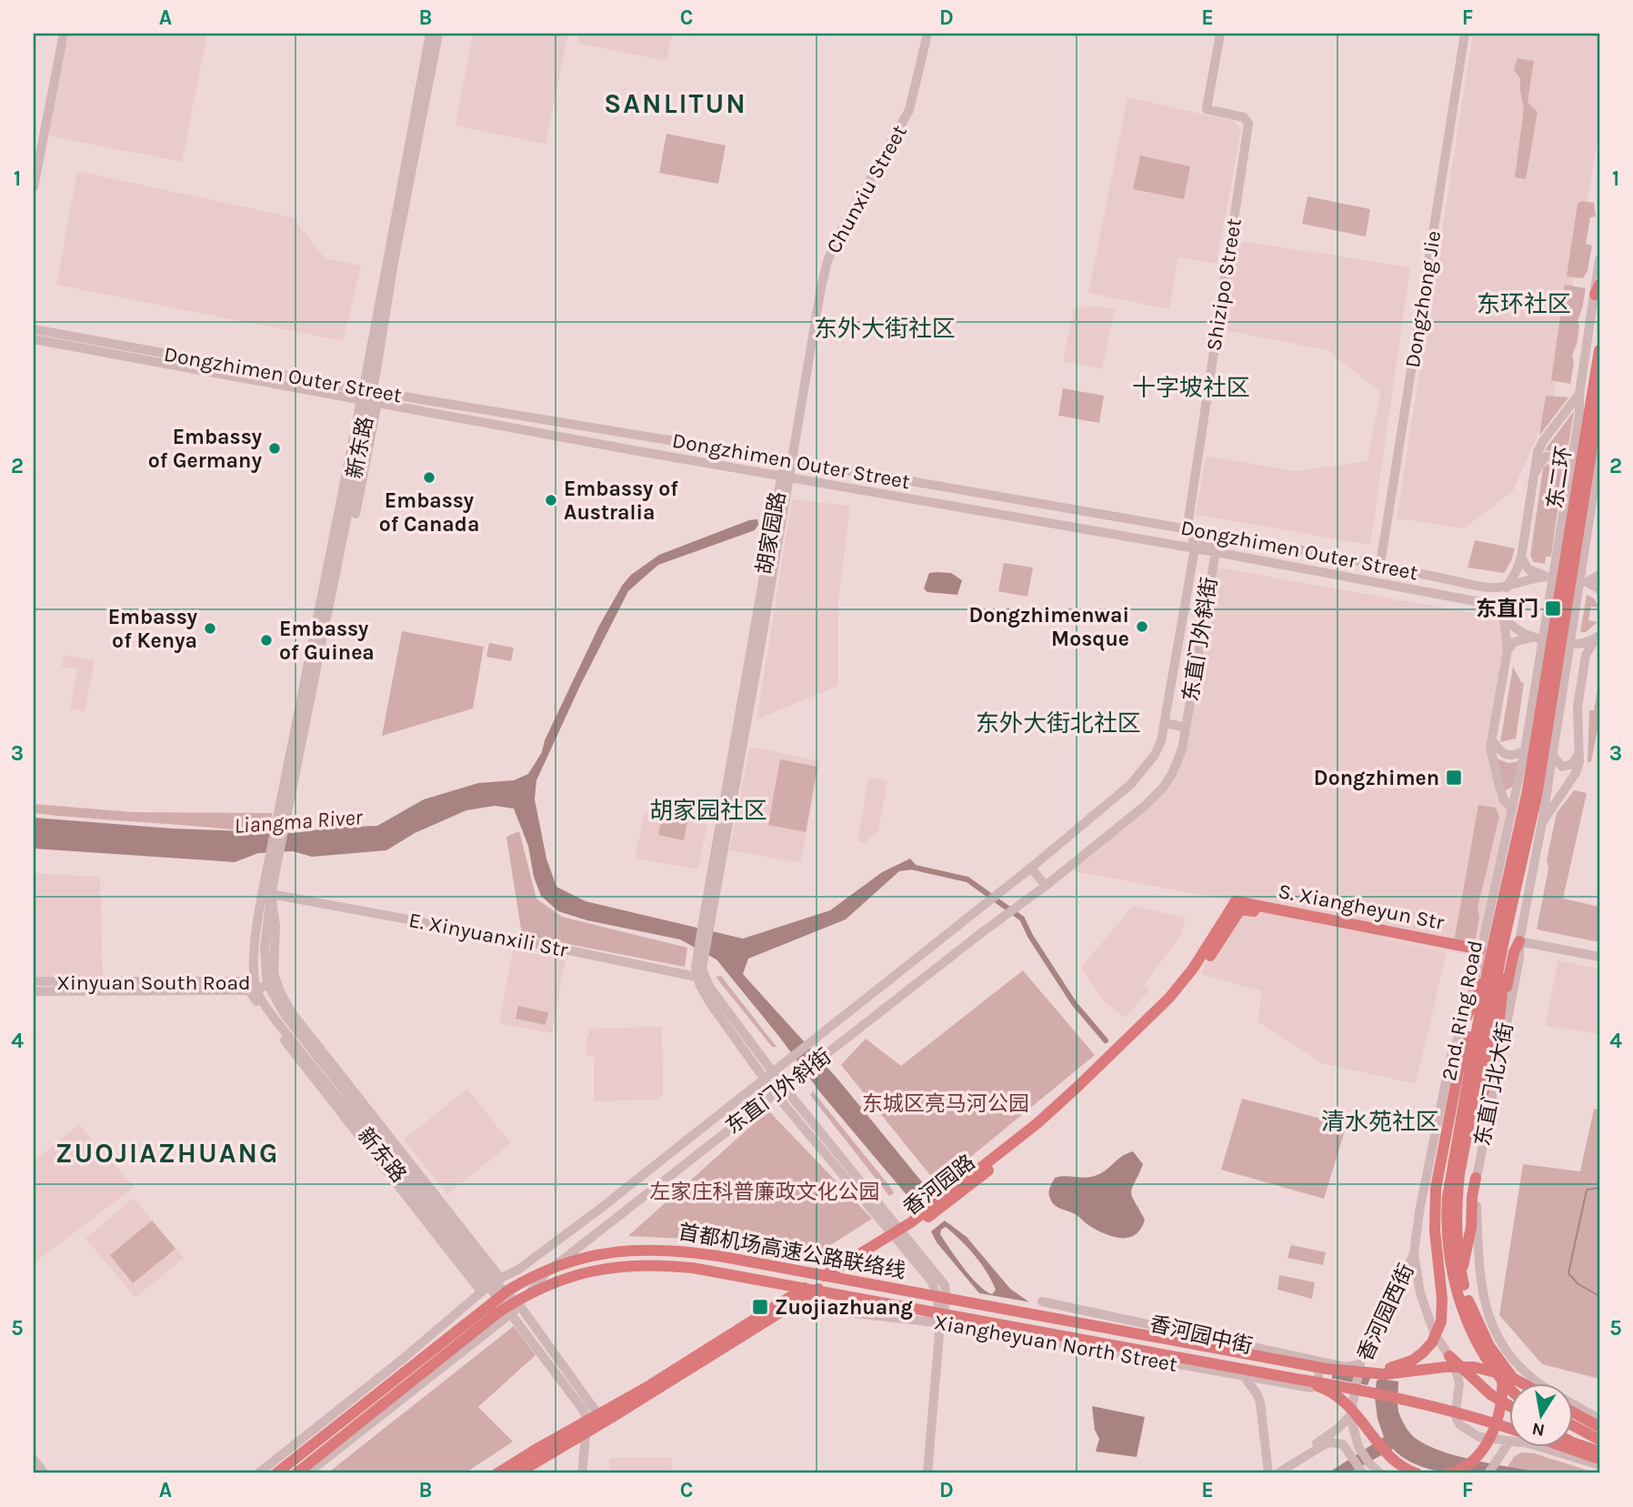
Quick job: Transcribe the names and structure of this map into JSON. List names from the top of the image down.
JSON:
{
  "streets": {
    "highway": ["2nd. Ring Road", "香河园路", "首都机场高速公路联络线"],
    "main road": [
      "Chunxiu Street",
      "Shizipo Street",
      "Dongzhong Jie",
      "Dongzhimen Outer Street",
      "新东路",
      "胡家园路",
      "东直门外斜街",
      "E. Xinyuanxili Str",
      "Xinyuan South Road",
      "东直门北大街",
      "香河园西街",
      "香河园中街",
      "Xiangheyuan North Street"
    ]
  },
  "crossings": [
    ["Chunxiu Street", "Dongzhimen Outer Street"],
    ["Chunxiu Street", "胡家园路"],
    ["Shizipo Street", "Dongzhimen Outer Street"],
    ["Dongzhong Jie", "Dongzhimen Outer Street"],
    ["Dongzhimen Outer Street", "新东路"],
    ["Dongzhimen Outer Street", "胡家园路"],
    ["Dongzhimen Outer Street", "东直门外斜街"],
    ["新东路", "东直门外斜街"],
    ["新东路", "Xinyuan South Road"],
    ["新东路", "香河园路"],
    ["胡家园路", "E. Xinyuanxili Str"],
    ["东直门北大街", "香河园路"],
    ["东直门北大街", "香河园西街"],
    ["香河园路", "Xiangheyuan North Street"],
    ["首都机场高速公路联络线", "香河园中街"],
    ["首都机场高速公路联络线", "Xiangheyuan North Street"],
    ["香河园西街", "香河园中街"],
    ["香河园中街", "Xiangheyuan North Street"]
  ],
  "districts": [
    "SANLITUN",
    "东环社区",
    "东外大街社区",
    "十字坡社区",
    "东外大街北社区",
    "胡家园社区",
    "清水苑社区",
    "ZUOJIAZHUANG"
  ],
  "water": ["Liangma River"],
  "parks": ["东城区亮马河公园", "左家庄科普廉政文化公园"],
  "places": {
    "other": [
      "Embassy of Germany",
      "Embassy of Canada",
      "Embassy of Australia",
      "Dongzhimenwai Mosque",
      "Embassy of Kenya",
      "Embassy of Guinea"
    ],
    "transit": ["东直门", "Dongzhimen", "Zuojiazhuang"]
  },
  "north": "bottom",
  "grid": {
    "columns": [
      "A",
      "B",
      "C",
      "D",
      "E",
      "F"
    ],
    "rows": [
      "1",
      "2",
      "3",
      "4",
      "5"
    ]
  }
}
